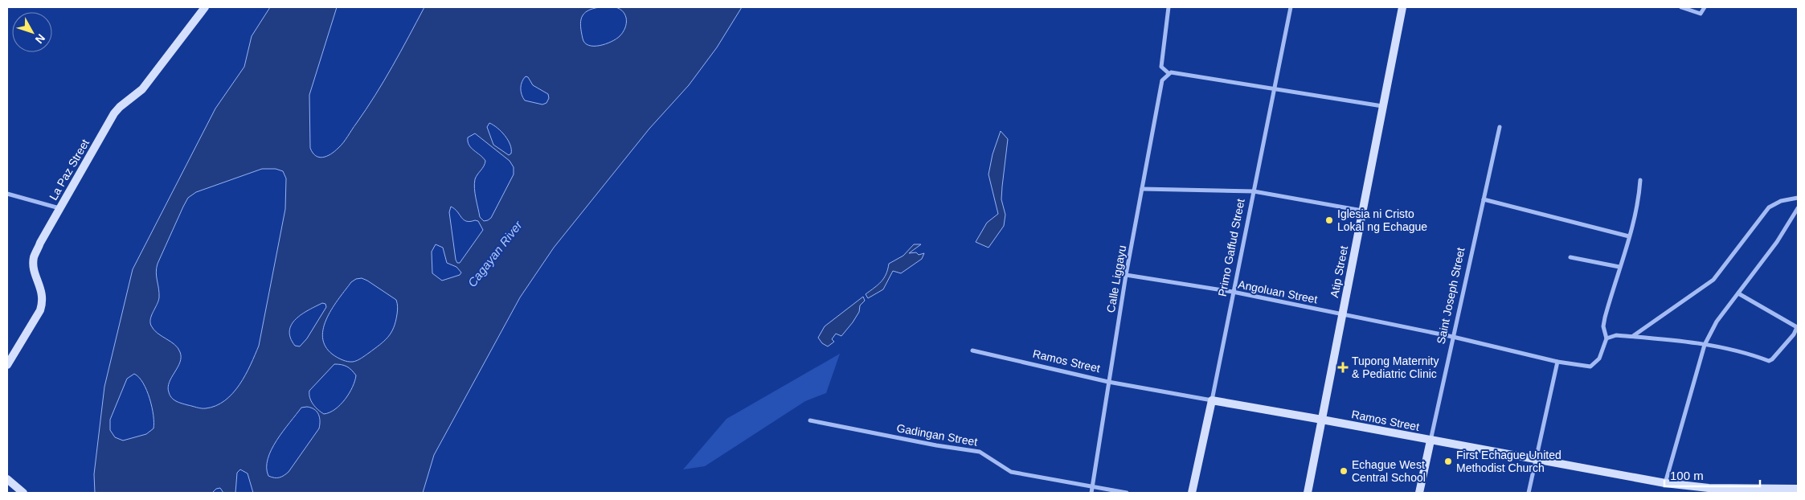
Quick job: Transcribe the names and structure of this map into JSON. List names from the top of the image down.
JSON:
{
  "streets": {
    "main road": [
      "La Paz Street",
      "Primo Gaffud Street",
      "Atip Street",
      "Saint Joseph Street",
      "Ramos Street"
    ],
    "street": ["Calle Liggayu", "Angoluan Street", "Gadingan Street"]
  },
  "crossings": [
    ["Primo Gaffud Street", "Angoluan Street"],
    ["Primo Gaffud Street", "Ramos Street"],
    ["Atip Street", "Angoluan Street"],
    ["Atip Street", "Ramos Street"],
    ["Calle Liggayu", "Angoluan Street"],
    ["Calle Liggayu", "Ramos Street"],
    ["Calle Liggayu", "Gadingan Street"],
    ["Angoluan Street", "Saint Joseph Street"],
    ["Saint Joseph Street", "Ramos Street"]
  ],
  "water": ["Cagayan River"],
  "places": {
    "other": ["Iglesia ni Cristo Lokal ng Echague", "First Echague United Methodist Church", "Echague West Central School"],
    "health": ["Tupong Maternity & Pediatric Clinic"]
  },
  "scale_bar": "100 m",
  "north": "bottom right"
}
